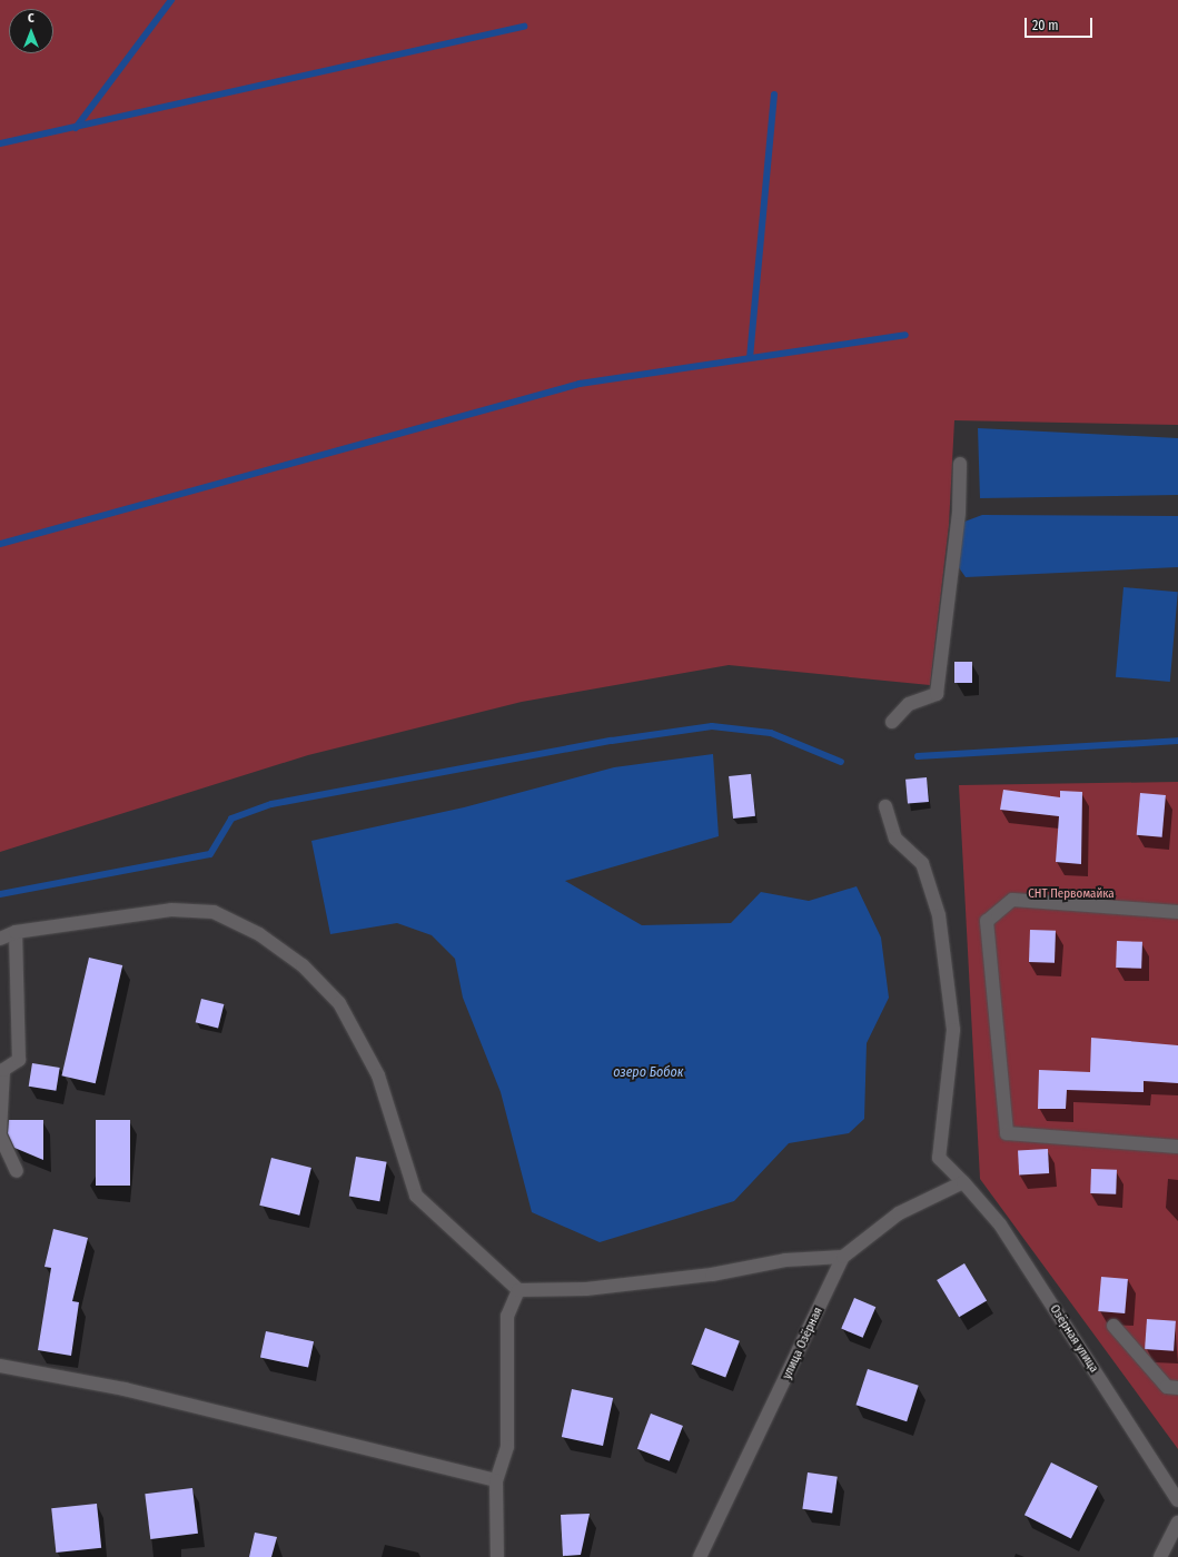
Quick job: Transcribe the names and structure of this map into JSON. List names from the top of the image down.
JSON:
{
  "streets": {
    "street": ["Озёрная улица", "улица Озёрная"]
  },
  "crossings": [
    ["Озёрная улица", "улица Озёрная"]
  ],
  "water": ["озеро Бобок"],
  "parks": ["СНТ Первомайка"],
  "scale_bar": "20 m",
  "north": "top"
}
